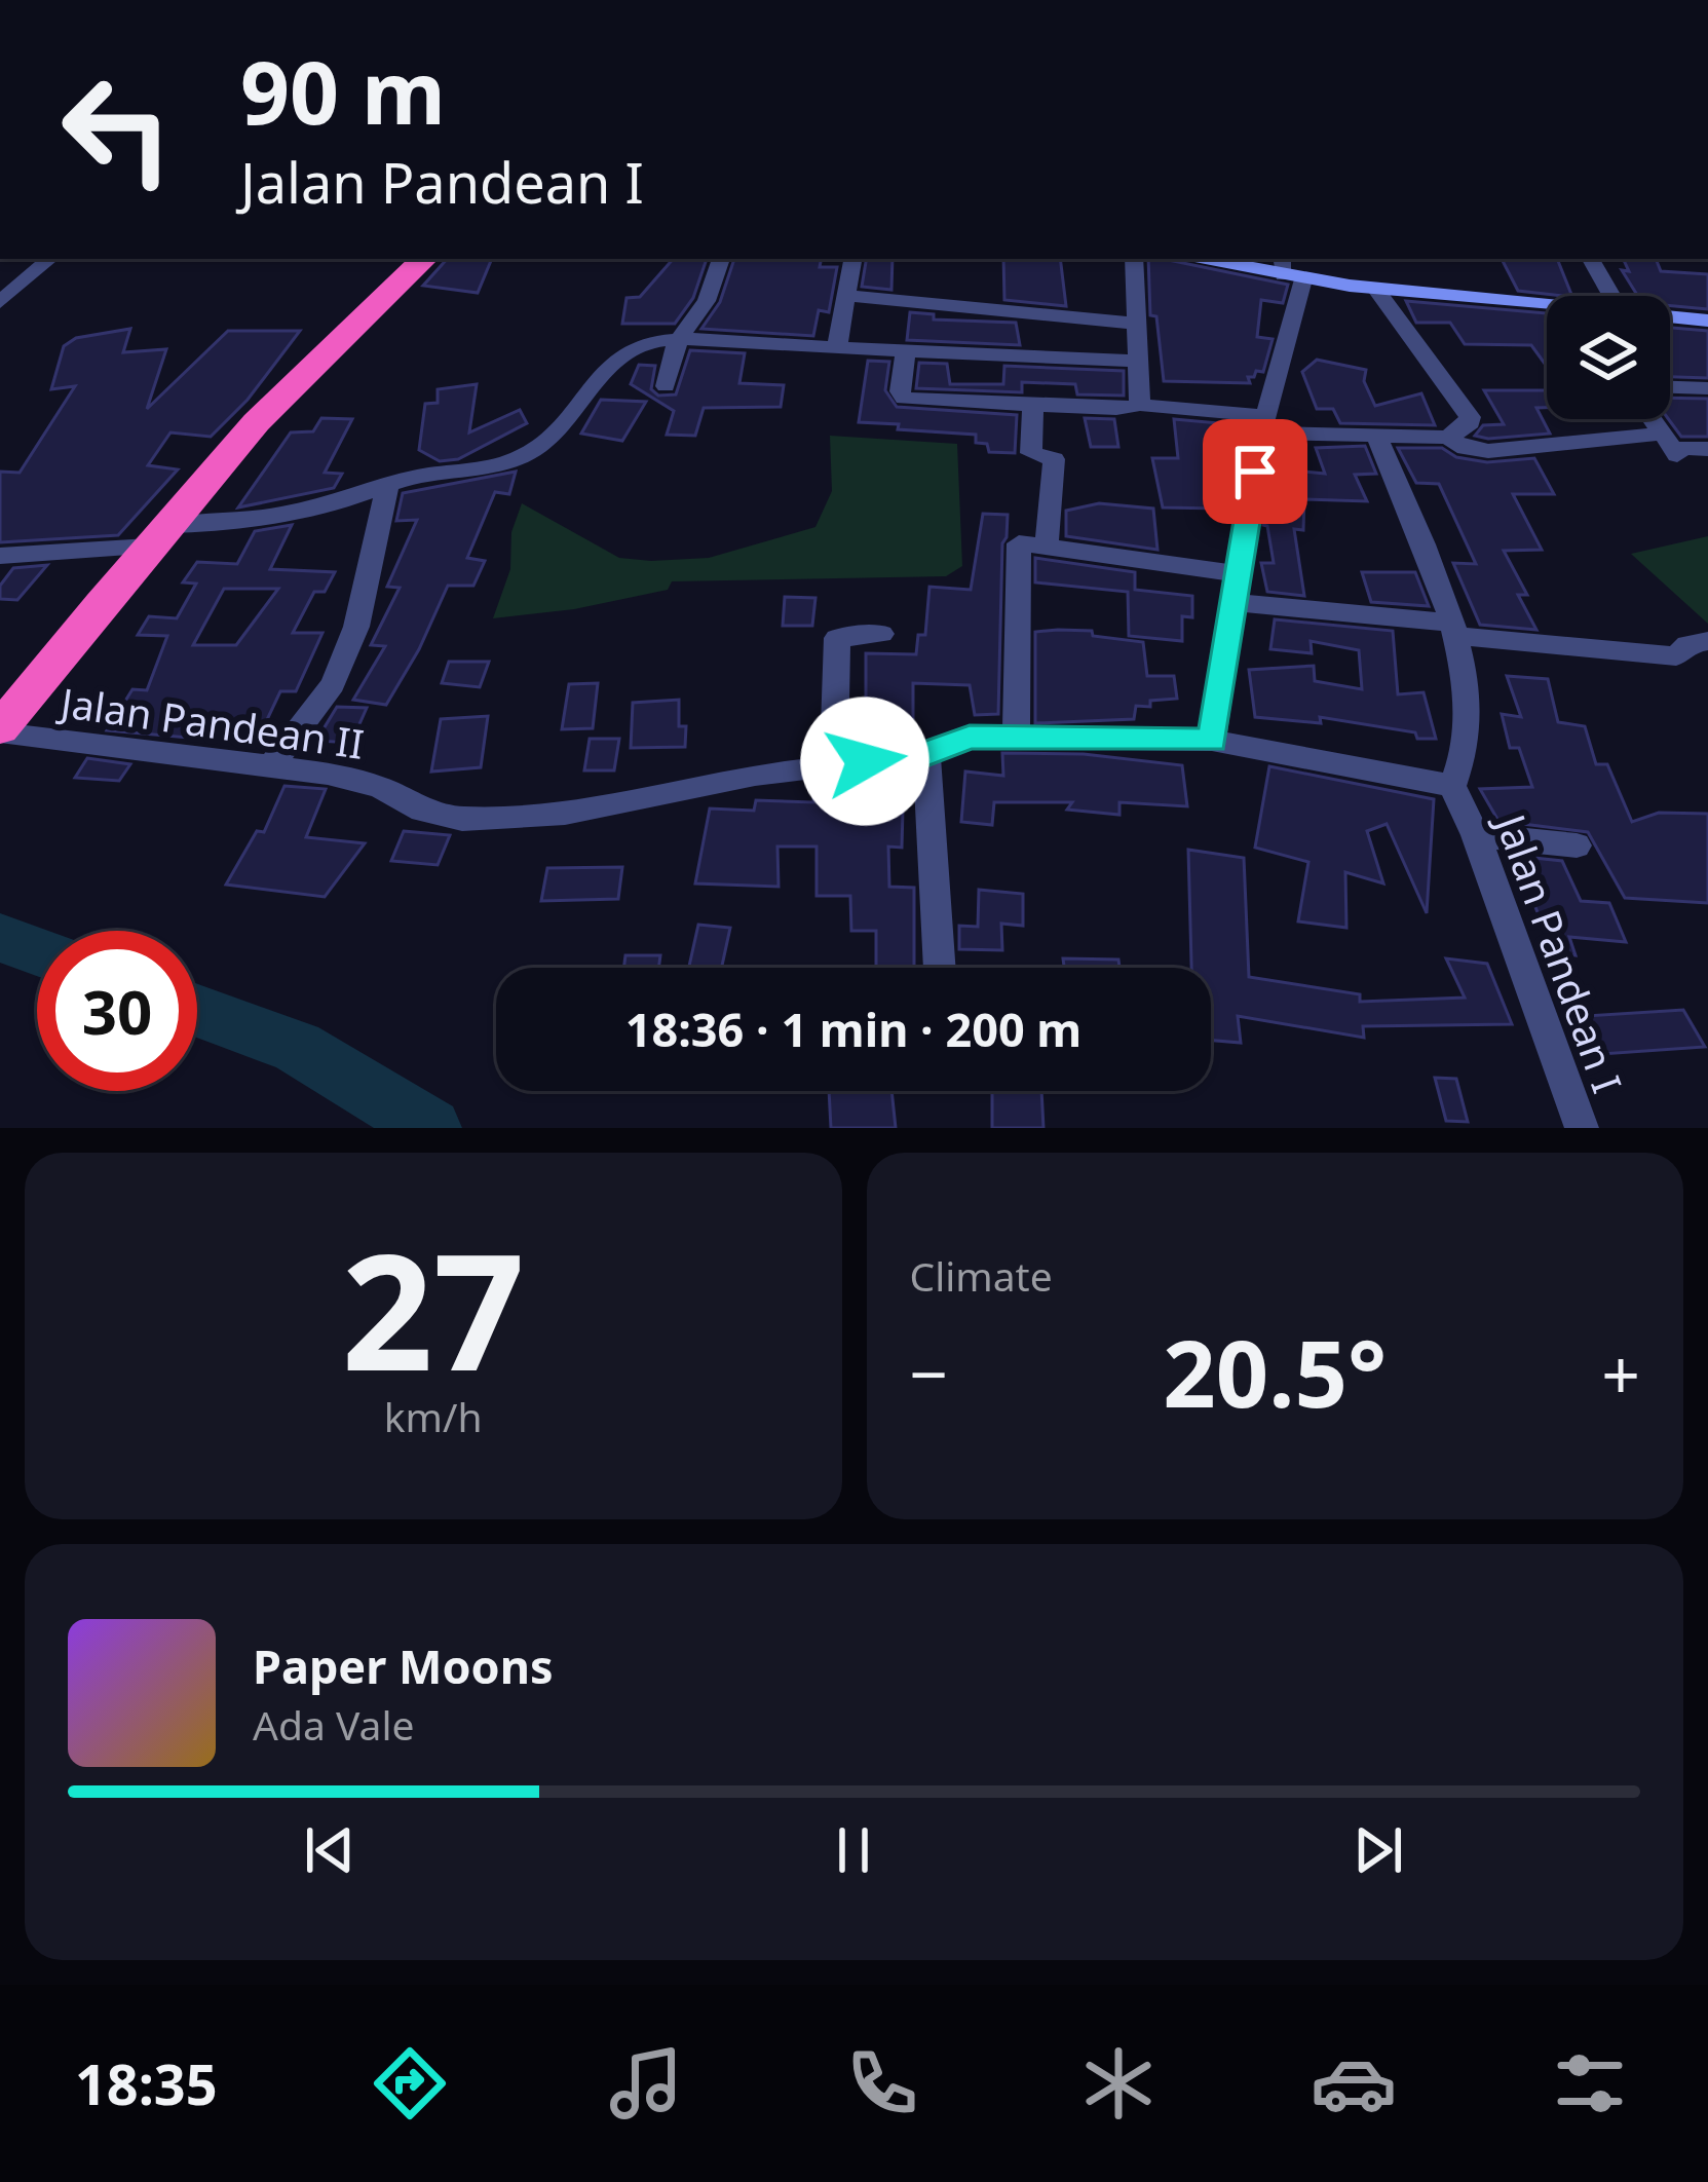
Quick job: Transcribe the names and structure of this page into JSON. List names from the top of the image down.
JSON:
{
  "streets": {
    "street": ["Jalan Pandean II", "Jalan Pandean I"]
  },
  "crossings": [
    ["Jalan Pandean II", "Jalan Pandean I"]
  ],
  "page": {
    "turn": ["90 m", "Jalan Pandean I"],
    "limit": "30",
    "trip": "18:36 · 1 min · 200 m",
    "tile": [
      ["27", "km/h"],
      "Climate"
    ],
    "heat": ["−", "20.5°", "+"],
    "song": ["Paper Moons", "Ada Vale"],
    "tabs": "18:35"
  }
}
